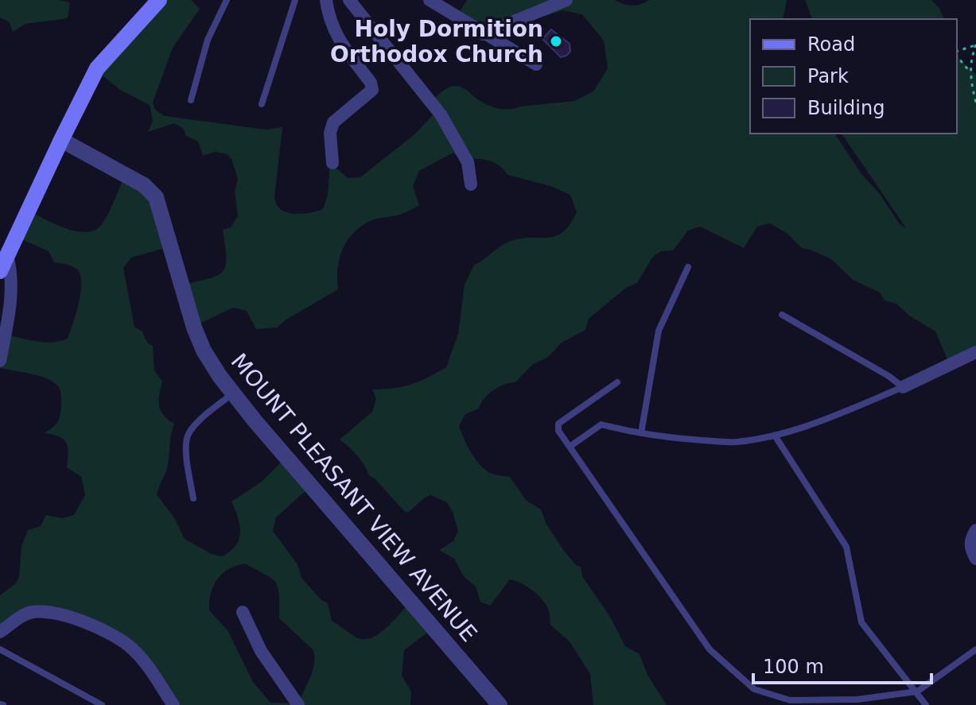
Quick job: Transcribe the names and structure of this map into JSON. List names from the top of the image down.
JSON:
{
  "streets": {
    "street": ["MOUNT PLEASANT VIEW AVENUE"]
  },
  "places": ["Holy Dormition Orthodox Church"],
  "legend": ["Road", "Park", "Building"],
  "scale_bar": "100 m"
}
